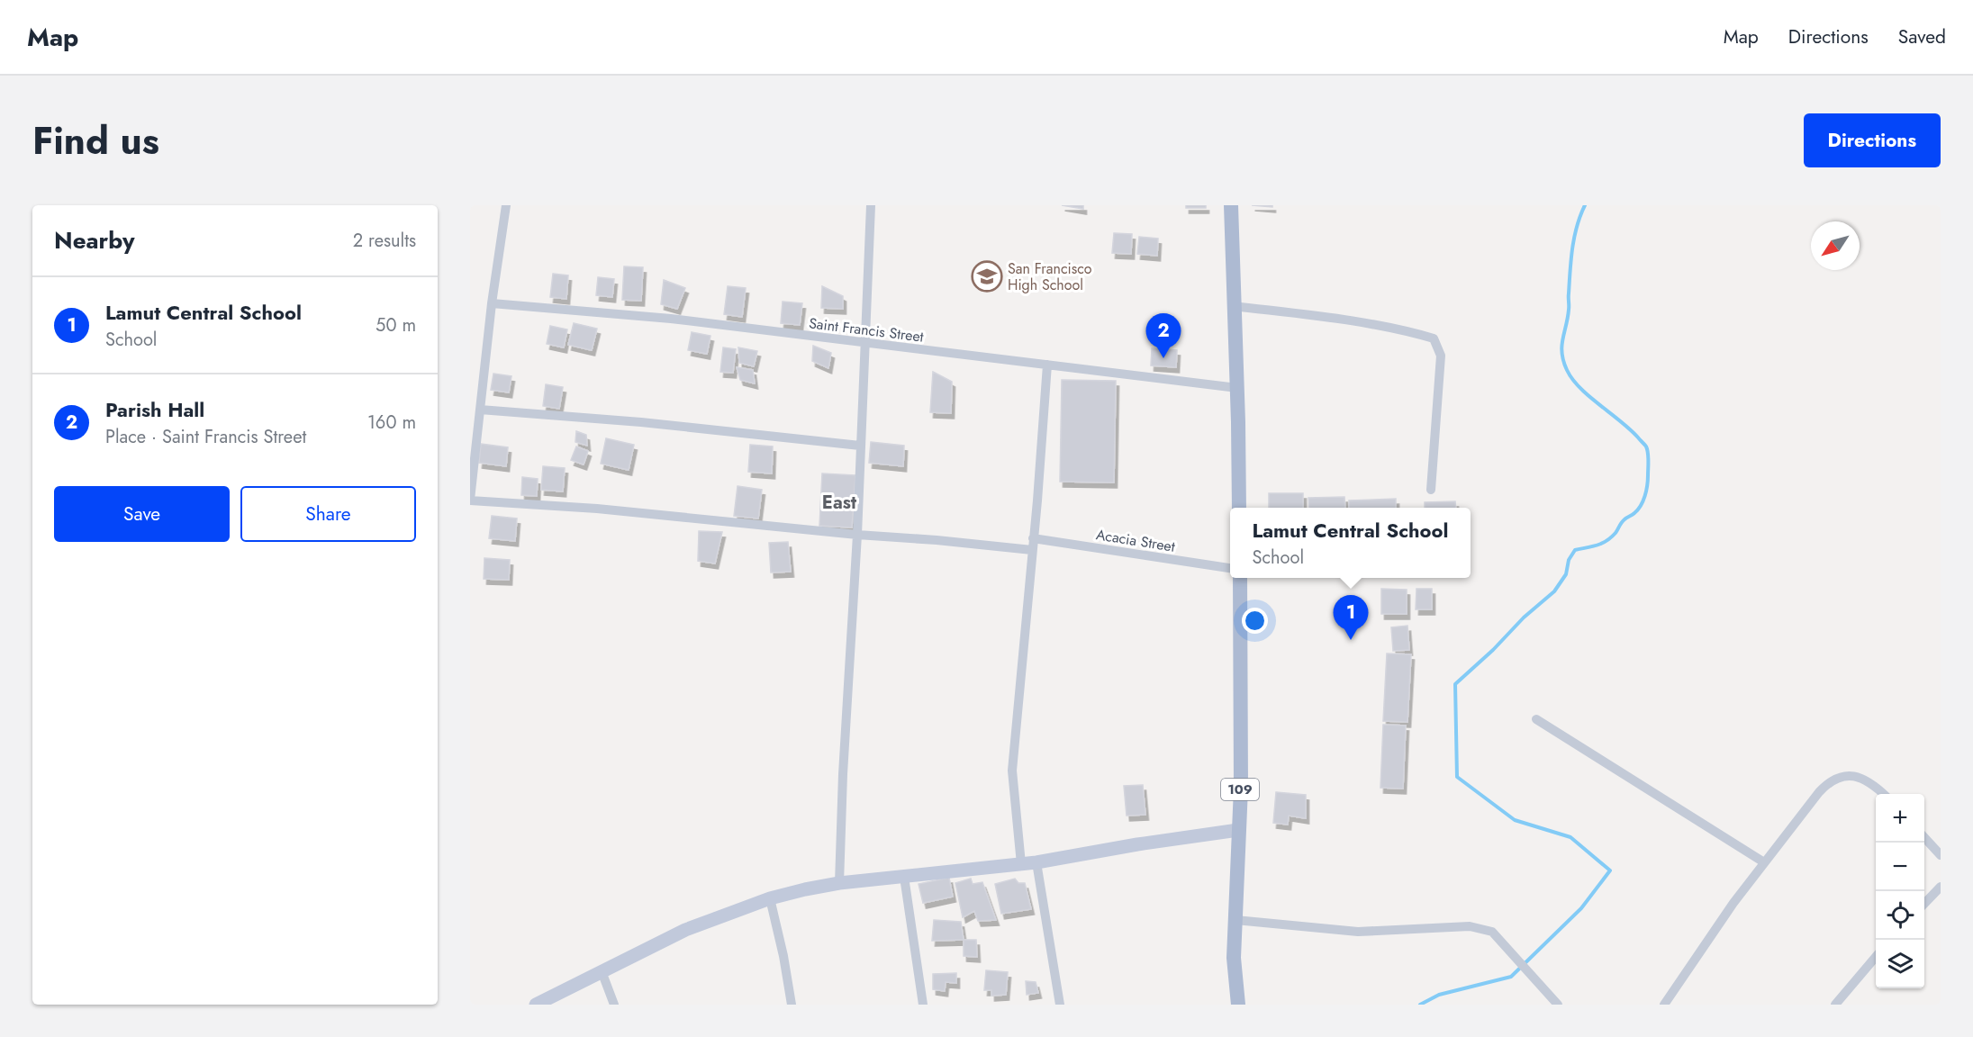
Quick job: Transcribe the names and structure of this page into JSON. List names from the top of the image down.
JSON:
{
  "streets": {
    "main road": ["109"],
    "street": ["Saint Francis Street", "Acacia Street"]
  },
  "districts": ["East"],
  "places": {
    "school or university": ["San Francisco High School"]
  },
  "north": "bottom left",
  "page": {
    "header": "Map",
    "nav": ["Map", "Directions", "Saved"],
    "title": "Find us",
    "buttons": [
      "Directions",
      ["Save", "Share"]
    ],
    "heading": ["Nearby", "2 results"],
    "list": [
      {
        "mark": "1",
        "name": "Lamut Central School",
        "note": "School",
        "value": "50 m"
      },
      {
        "mark": "2",
        "name": "Parish Hall",
        "note": "Place · Saint Francis Street",
        "value": "160 m"
      }
    ],
    "pins": ["2", "1"],
    "popup": ["Lamut Central School", "School"],
    "map_buttons": ["+", "−"]
  }
}
